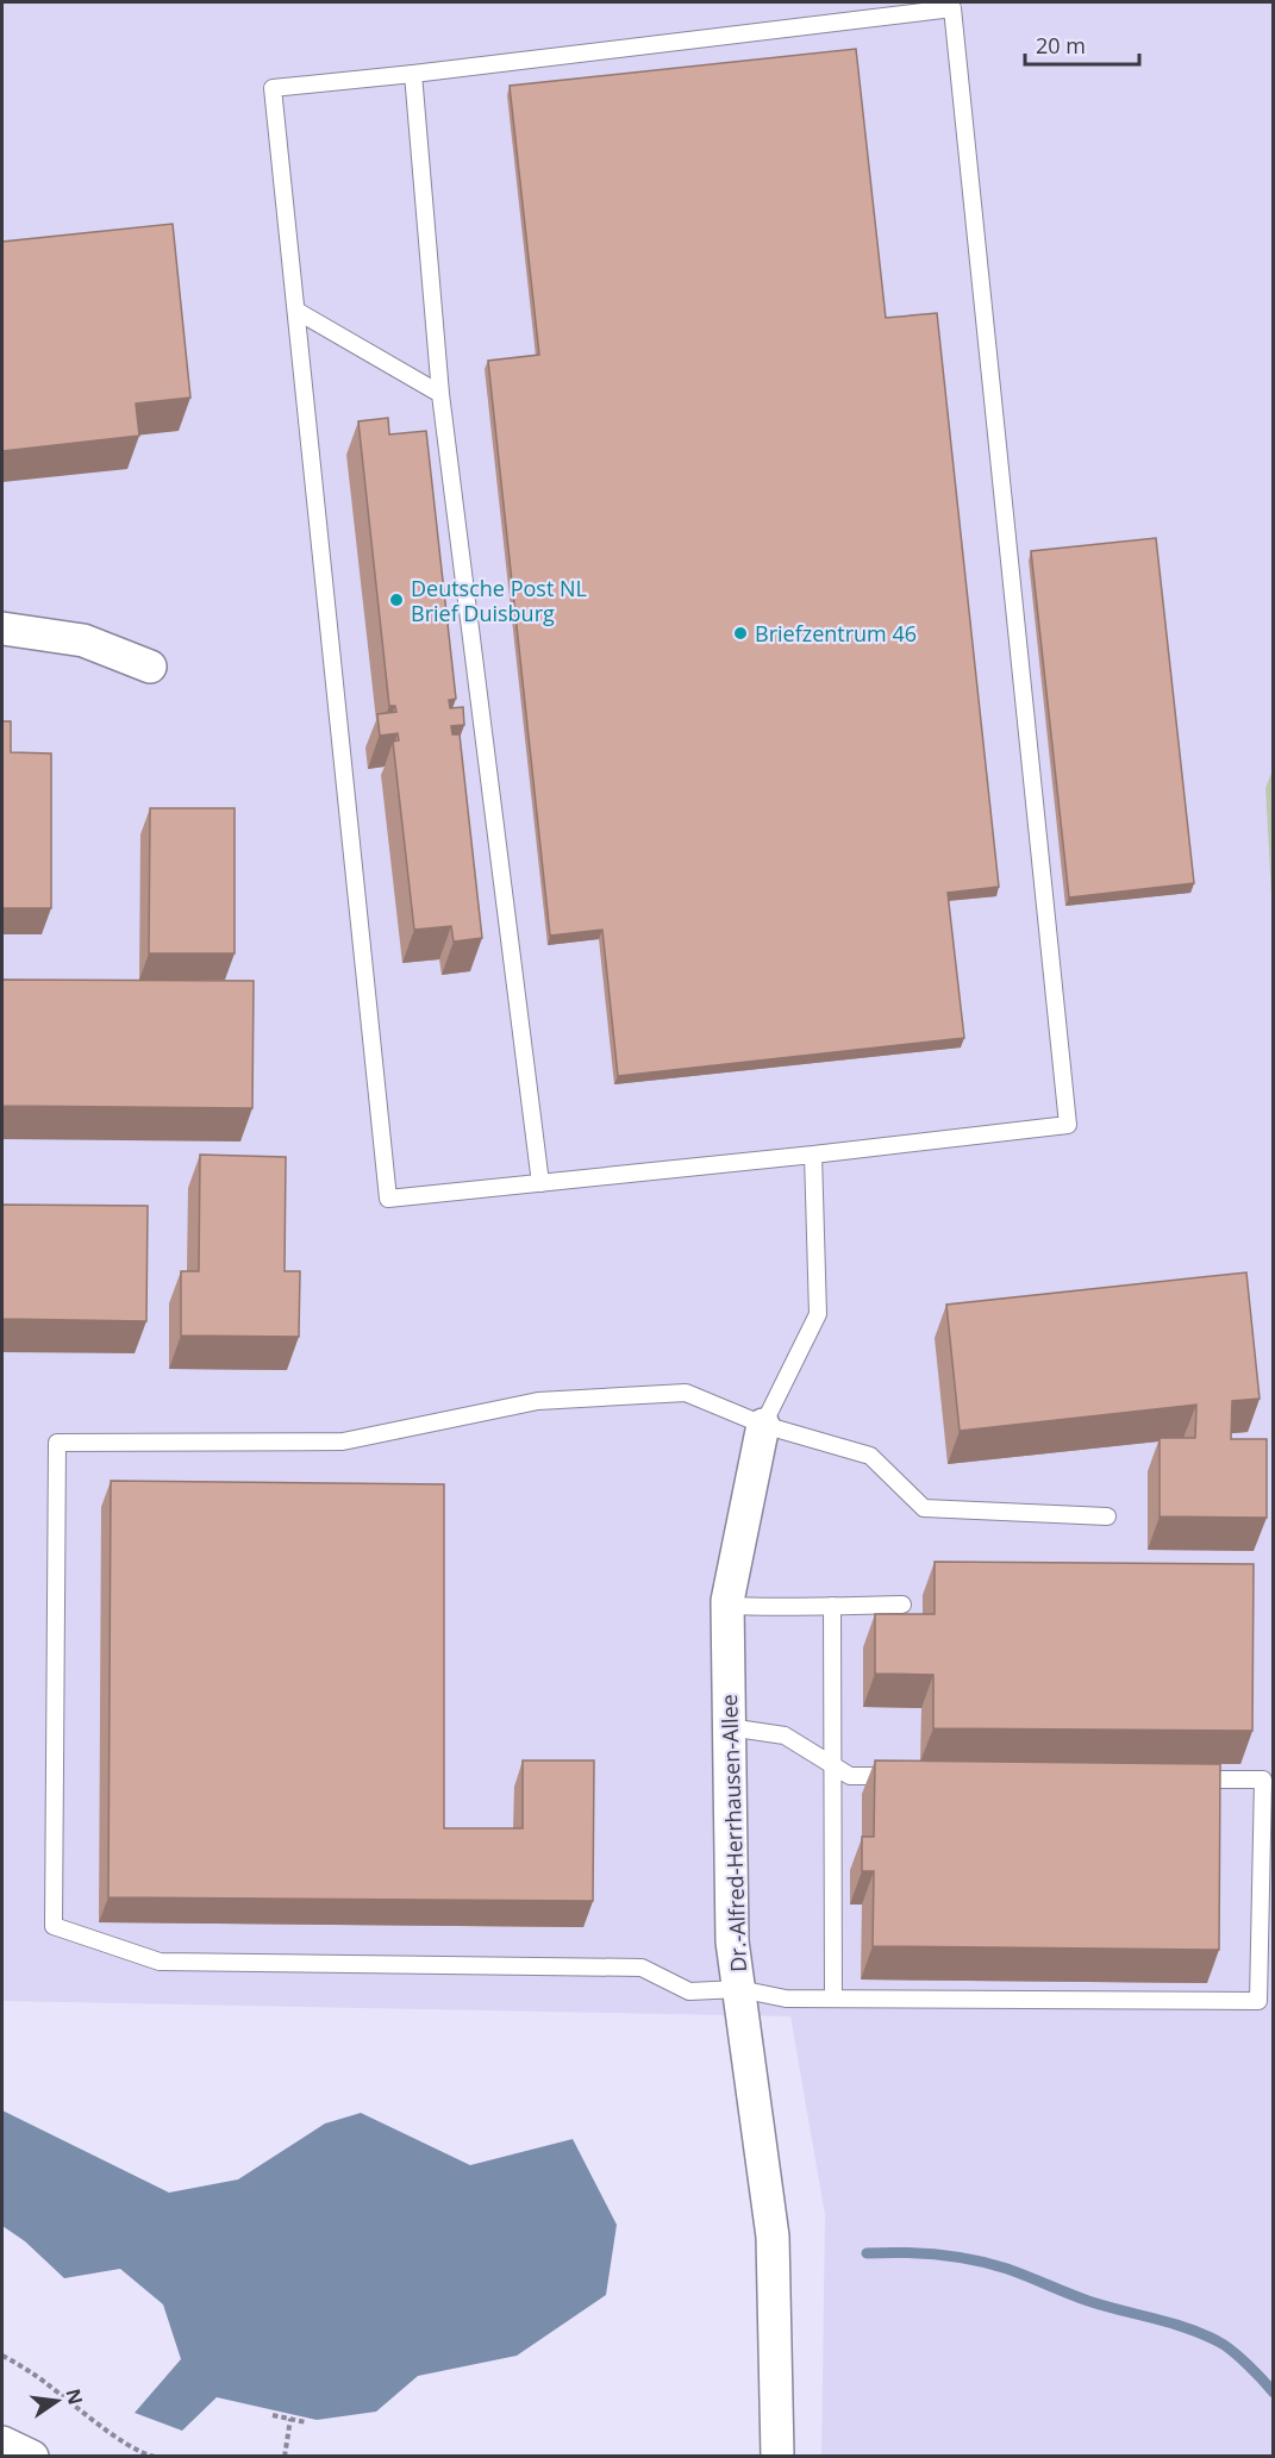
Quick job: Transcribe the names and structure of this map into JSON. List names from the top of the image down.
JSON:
{
  "streets": {
    "street": ["Dr.-Alfred-Herrhausen-Allee"]
  },
  "places": ["Deutsche Post NL Brief Duisburg", "Briefzentrum 46"],
  "scale_bar": "20 m",
  "north": "right"
}
